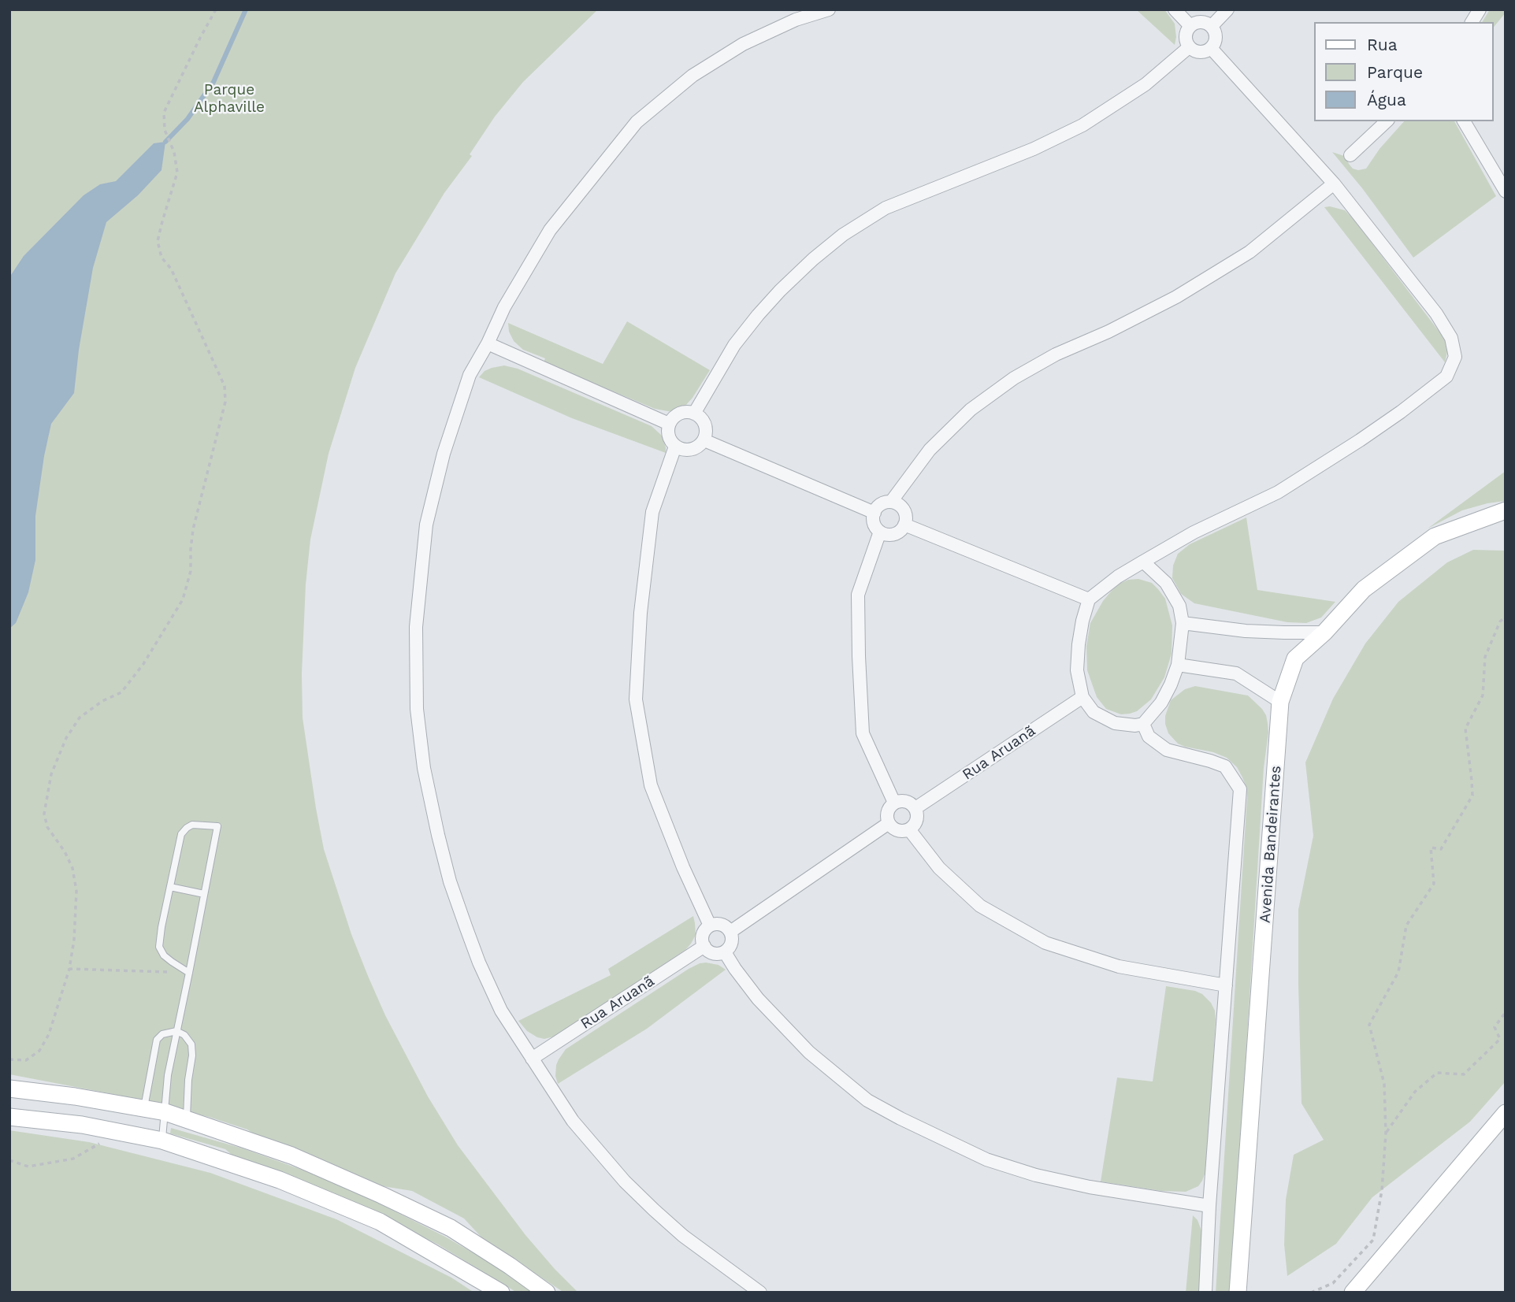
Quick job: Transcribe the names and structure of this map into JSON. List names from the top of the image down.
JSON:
{
  "streets": {
    "street": ["Rua Aruanã", "Avenida Bandeirantes"]
  },
  "parks": ["Parque Alphaville"],
  "legend": ["Rua", "Parque", "Água"]
}
